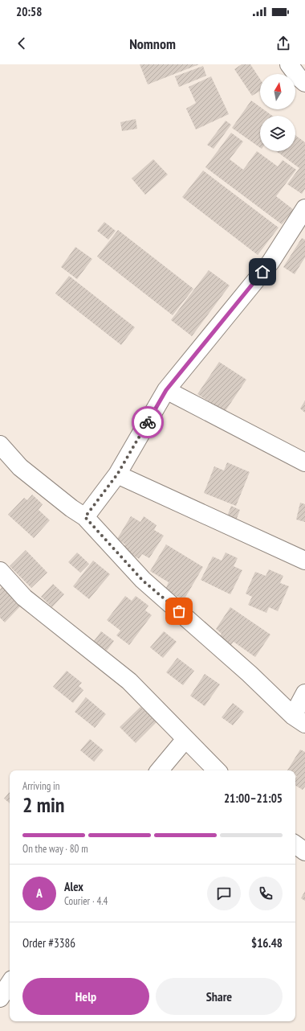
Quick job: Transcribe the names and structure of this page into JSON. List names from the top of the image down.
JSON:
{
  "north": "top",
  "page": {
    "status": "20:58",
    "header": "Nomnom",
    "heading": ["2 min", "Arriving in", "21:00–21:05"],
    "panel": [
      "Alex",
      "Courier · 4.4",
      "Order #3386",
      "$16.48"
    ],
    "bar": "On the way · 80 m",
    "round": "A",
    "buttons": ["Help", "Share"]
  }
}
